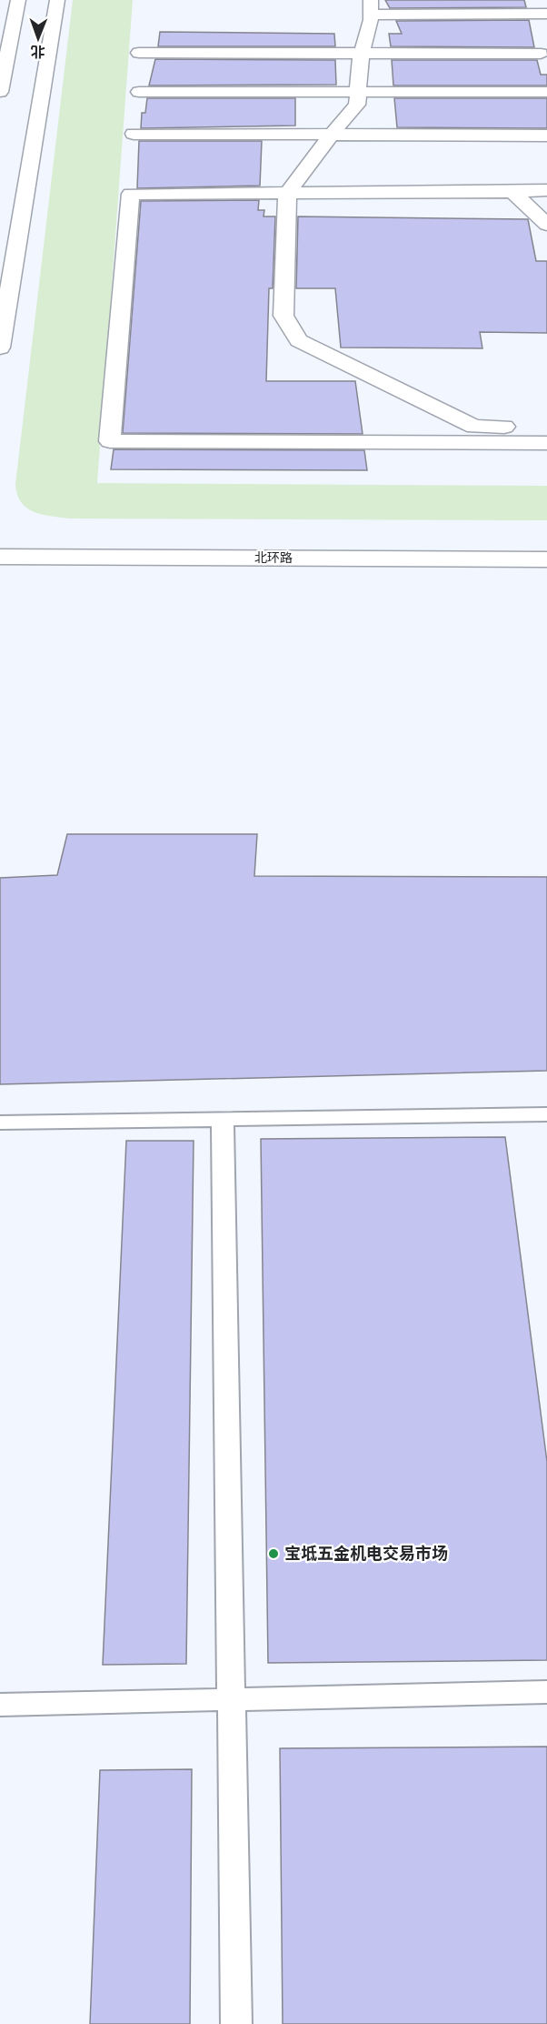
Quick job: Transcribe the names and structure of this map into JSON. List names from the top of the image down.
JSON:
{
  "streets": {
    "street": ["北环路"]
  },
  "places": ["宝坻五金机电交易市场"],
  "north": "bottom"
}
